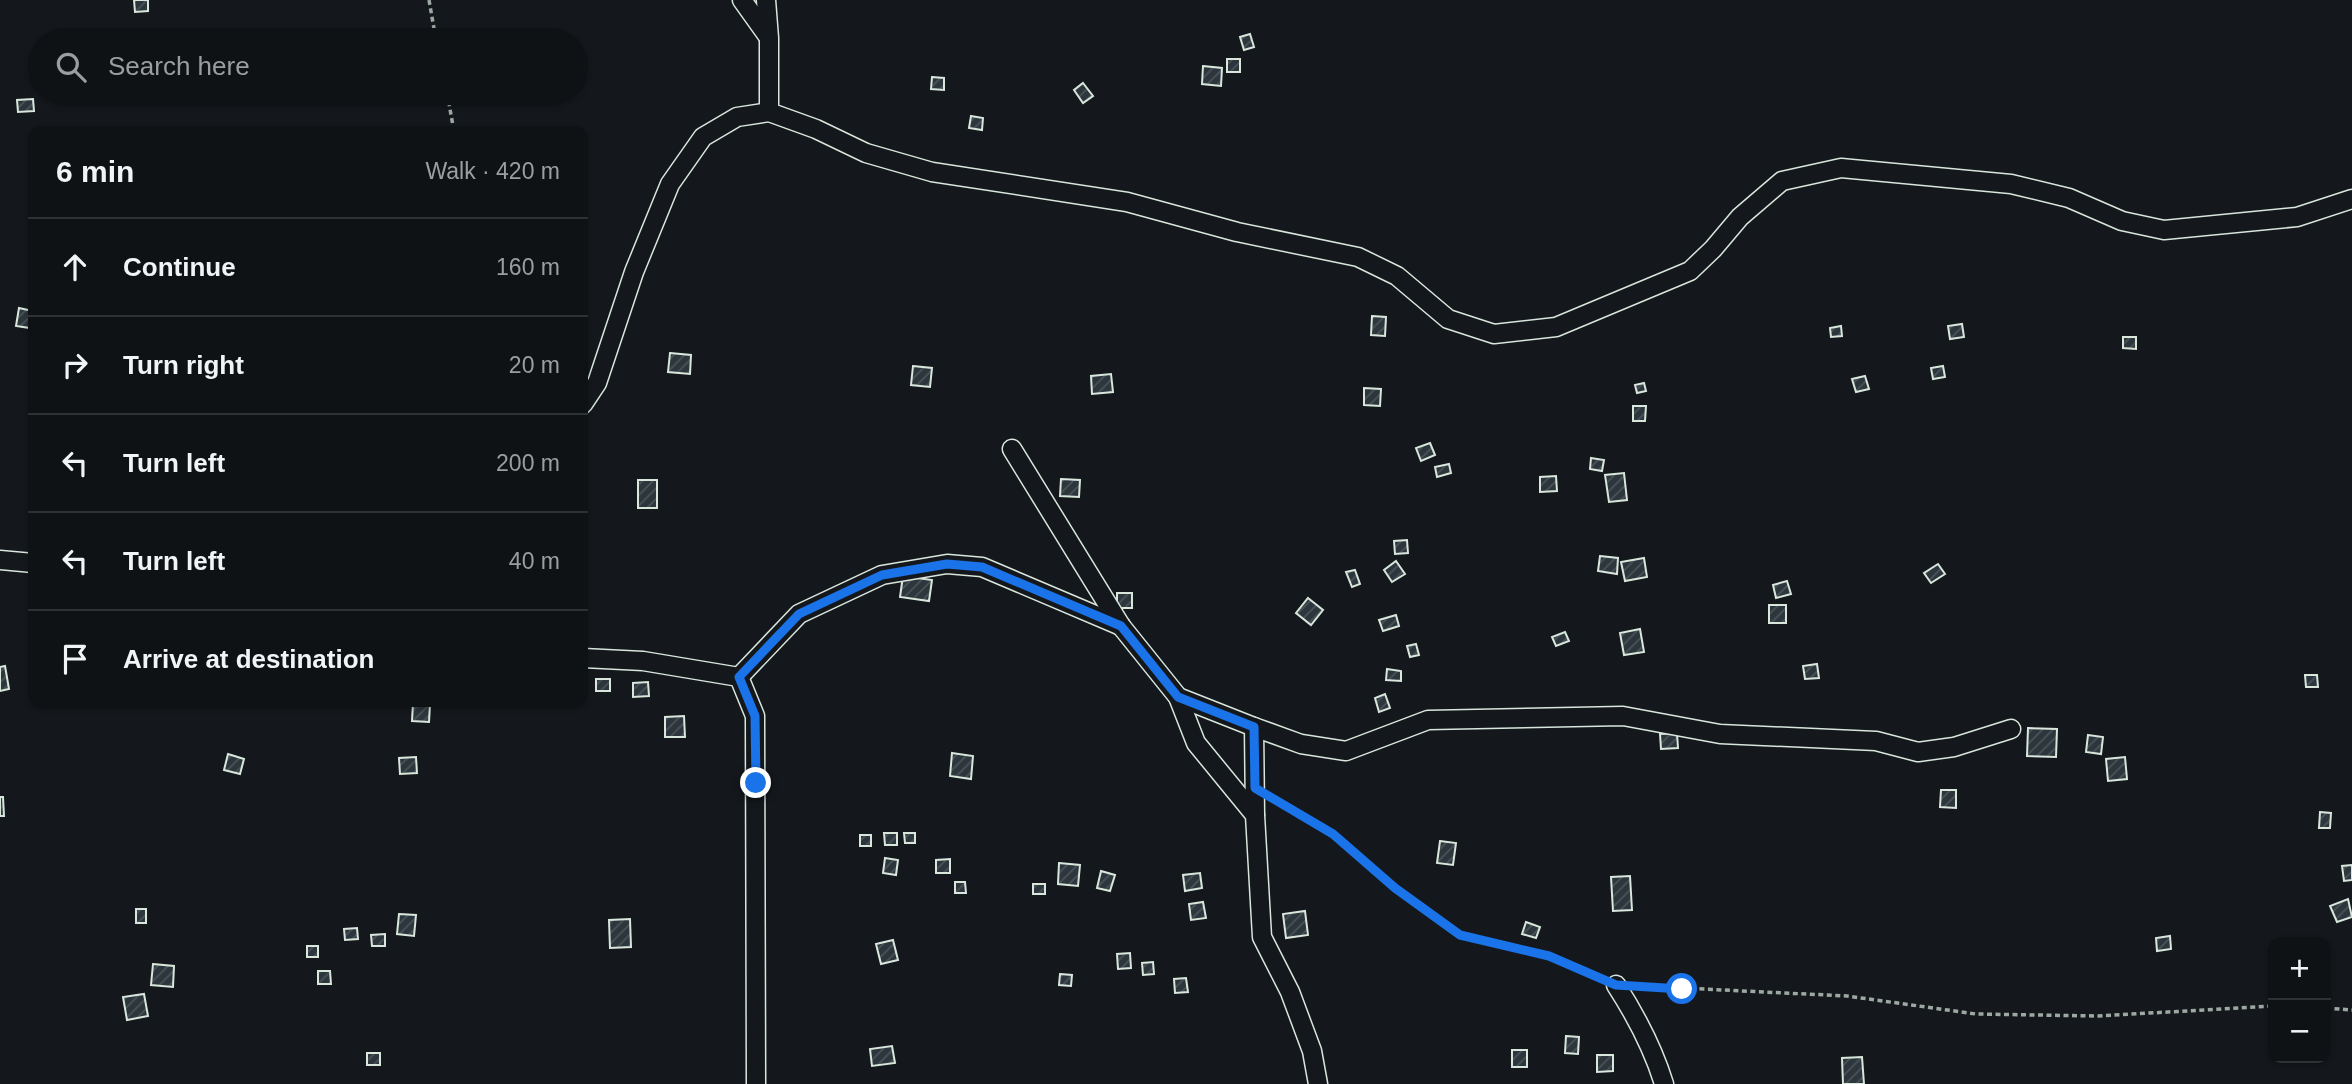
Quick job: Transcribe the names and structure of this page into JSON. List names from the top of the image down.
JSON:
{
  "page": {
    "search": "Search here",
    "heading": ["6 min", "Walk · 420 m"],
    "list": [
      ["Continue", "160 m"],
      ["Turn right", "20 m"],
      ["Turn left", "200 m"],
      ["Turn left", "40 m"],
      "Arrive at destination"
    ],
    "map_buttons": ["+", "−"]
  }
}
